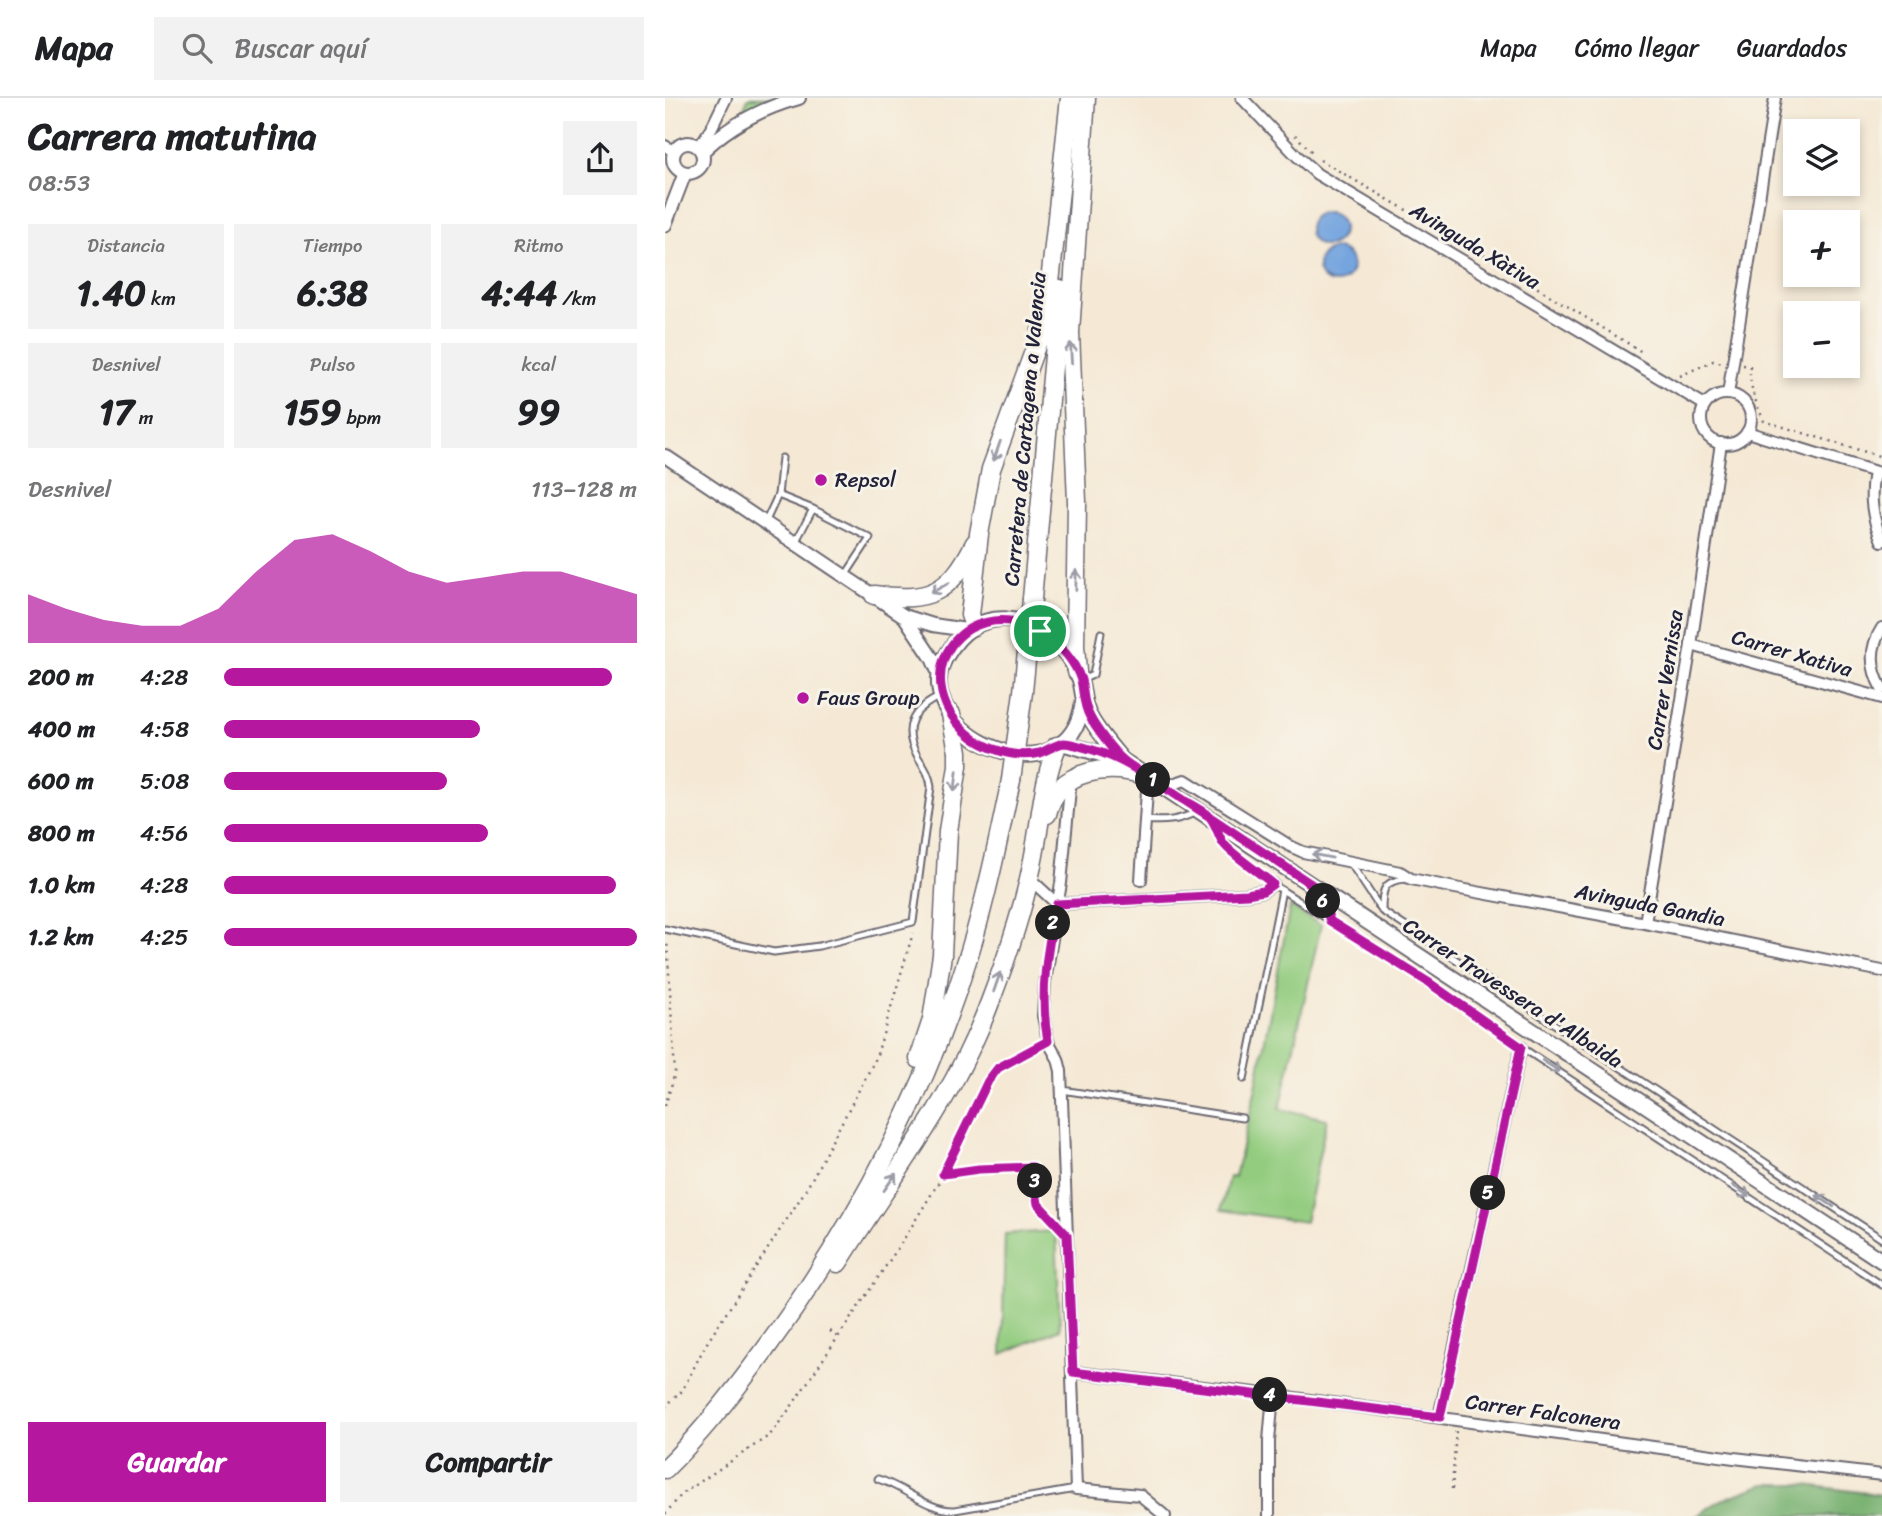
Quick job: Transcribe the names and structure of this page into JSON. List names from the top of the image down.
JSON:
{
  "streets": {
    "highway": ["Carretera de Cartagena a Valencia"],
    "main road": ["Carrer Travessera d'Albaida"],
    "street": [
      "Avinguda Xàtiva",
      "Carrer Xativa",
      "Carrer Vernissa",
      "Avinguda Gandia",
      "Carrer Falconera"
    ]
  },
  "crossings": [
    ["Avinguda Xàtiva", "Carrer Vernissa"],
    ["Carrer Xativa", "Carrer Vernissa"],
    ["Carrer Vernissa", "Avinguda Gandia"],
    ["Avinguda Gandia", "Carrer Travessera d'Albaida"]
  ],
  "places": ["Repsol", "Faus Group"],
  "page": {
    "header": "Mapa",
    "search": "Buscar aquí",
    "nav": ["Mapa", "Cómo llegar", "Guardados"],
    "heading": ["Carrera matutina", "08:53"],
    "map_buttons": ["+", "−"],
    "stats": [
      ["Distancia", "1.40 km"],
      ["Tiempo", "6:38"],
      ["Ritmo", "4:44 /km"],
      ["Desnivel", "17 m"],
      ["Pulso", "159 bpm"],
      ["kcal", "99"]
    ],
    "chart": ["Desnivel", "113–128 m"],
    "list": [
      {
        "name": "200 m",
        "note": "4:28"
      },
      {
        "name": "400 m",
        "note": "4:58"
      },
      {
        "name": "600 m",
        "note": "5:08"
      },
      {
        "name": "800 m",
        "note": "4:56"
      },
      {
        "name": "1.0 km",
        "note": "4:28"
      },
      {
        "name": "1.2 km",
        "note": "4:25"
      }
    ],
    "pins": [
      "1",
      "6",
      "2",
      "3",
      "5",
      "4"
    ],
    "buttons": ["Guardar", "Compartir"]
  }
}
